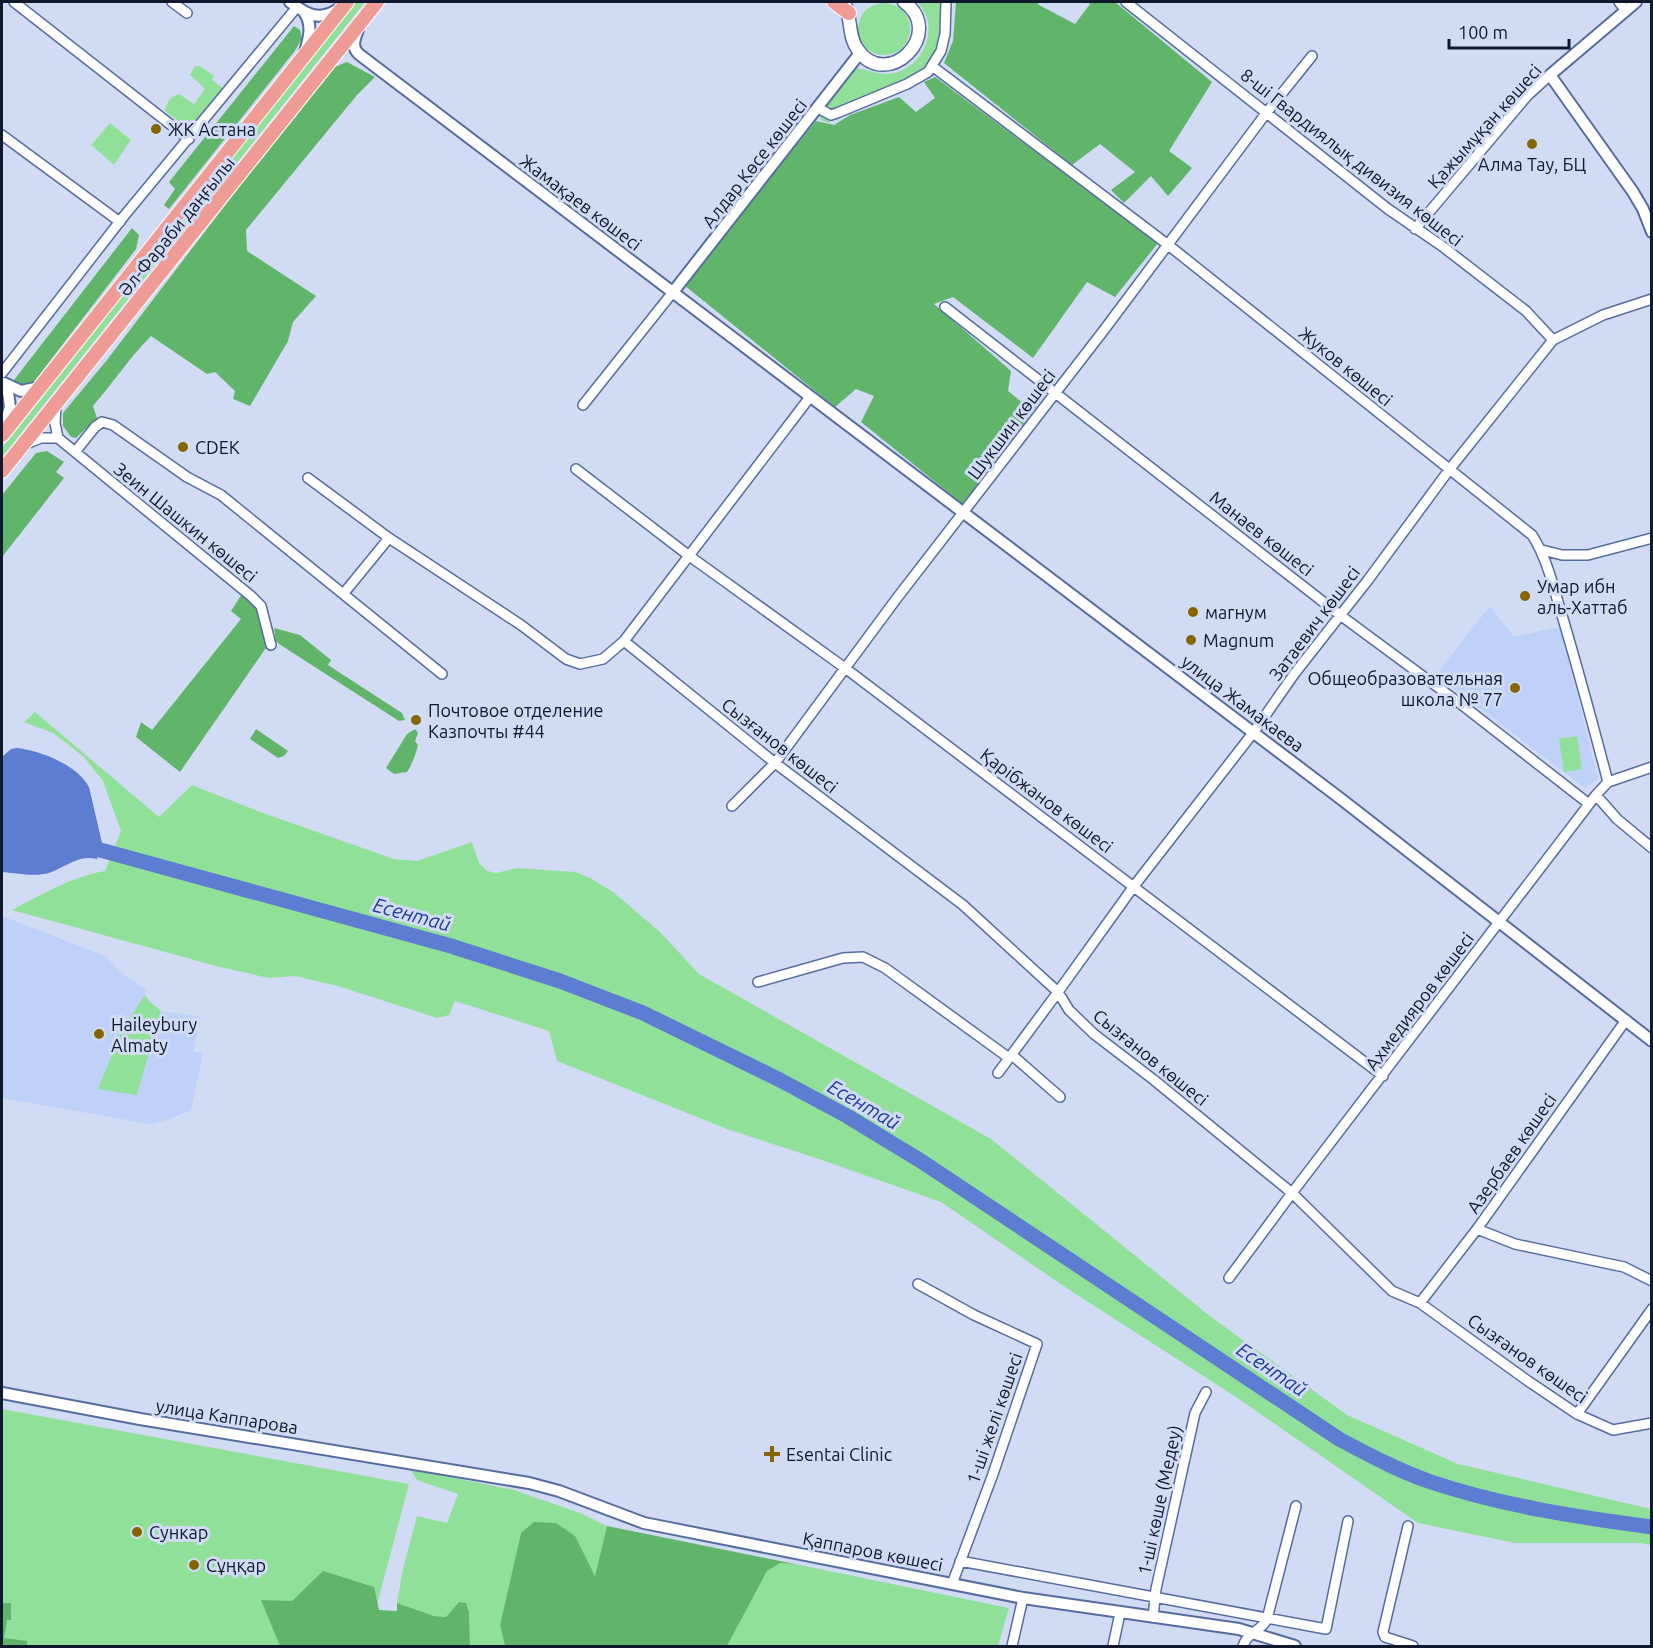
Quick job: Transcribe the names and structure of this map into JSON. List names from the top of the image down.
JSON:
{
  "streets": {
    "main road": ["Әл-Фараби даңғылы"],
    "street": [
      "Қажымұқан көшесі",
      "8-ші Гвардиялық дивизия көшесі",
      "Алдар Көсе көшесі",
      "Жамақаев көшесі",
      "Жуков көшесі",
      "Шукшин көшесі",
      "Зеин Шашкин көшесі",
      "Манаев көшесі",
      "Затаевич көшесі",
      "улица Жамакаева",
      "Сызғанов көшесі",
      "Қарібжанов көшесі",
      "Ахмедияров көшесі",
      "Азербаев көшесі",
      "улица Каппарова",
      "1-ші желі көшесі",
      "1-ші көше (Медеу)",
      "Қаппаров көшесі"
    ]
  },
  "crossings": [
    ["Қажымұқан көшесі", "8-ші Гвардиялық дивизия көшесі"],
    ["8-ші Гвардиялық дивизия көшесі", "Шукшин көшесі"],
    ["8-ші Гвардиялық дивизия көшесі", "Затаевич көшесі"],
    ["Алдар Көсе көшесі", "Жамақаев көшесі"],
    ["Жамақаев көшесі", "улица Жамакаева"],
    ["Жуков көшесі", "Шукшин көшесі"],
    ["Жуков көшесі", "Затаевич көшесі"],
    ["Жуков көшесі", "Ахмедияров көшесі"],
    ["Шукшин көшесі", "Манаев көшесі"],
    ["Шукшин көшесі", "улица Жамакаева"],
    ["Шукшин көшесі", "Сызғанов көшесі"],
    ["Шукшин көшесі", "Қарібжанов көшесі"],
    ["Манаев көшесі", "Затаевич көшесі"],
    ["Манаев көшесі", "Ахмедияров көшесі"],
    ["Затаевич көшесі", "улица Жамакаева"],
    ["Затаевич көшесі", "Сызғанов көшесі"],
    ["Затаевич көшесі", "Қарібжанов көшесі"],
    ["улица Жамакаева", "Ахмедияров көшесі"],
    ["улица Жамакаева", "Азербаев көшесі"],
    ["Сызғанов көшесі", "Ахмедияров көшесі"],
    ["Сызғанов көшесі", "Азербаев көшесі"],
    ["Қарібжанов көшесі", "Ахмедияров көшесі"],
    ["улица Каппарова", "Қаппаров көшесі"],
    ["1-ші желі көшесі", "Қаппаров көшесі"],
    ["1-ші көше (Медеу)", "Қаппаров көшесі"]
  ],
  "water": ["Есентай"],
  "places": {
    "other": [
      "ЖК Астана",
      "Алма Тау, БЦ",
      "CDEK",
      "Умар ибн аль-Хаттаб",
      "магнум",
      "Magnum",
      "Общеобразовательная школа № 77",
      "Почтовое отделение Казпочты #44",
      "Haileybury Almaty",
      "Сункар",
      "Сұңқар"
    ],
    "health": ["Esentai Clinic"]
  },
  "scale_bar": "100 m"
}
